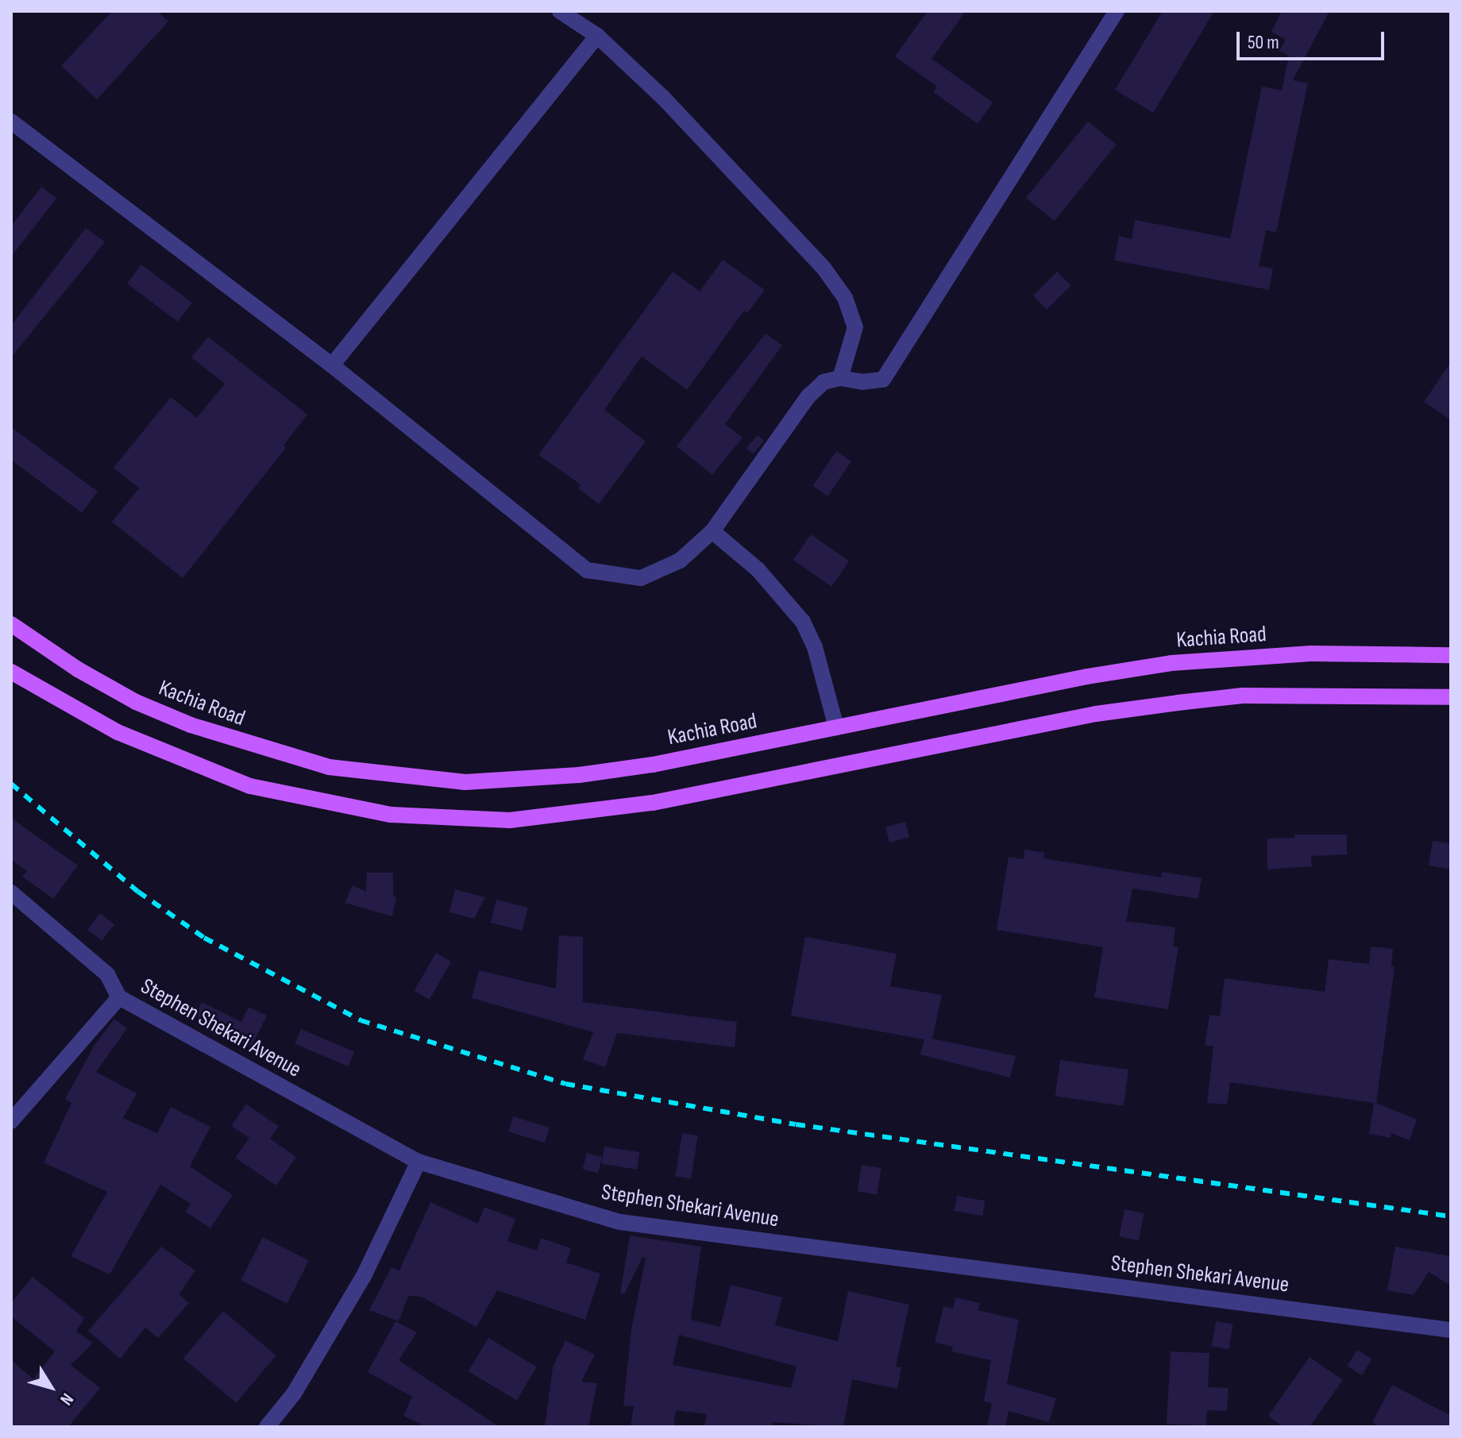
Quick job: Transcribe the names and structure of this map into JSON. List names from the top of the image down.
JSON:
{
  "streets": {
    "main road": ["Kachia Road"],
    "street": ["Stephen Shekari Avenue"]
  },
  "scale_bar": "50 m",
  "north": "bottom right"
}
